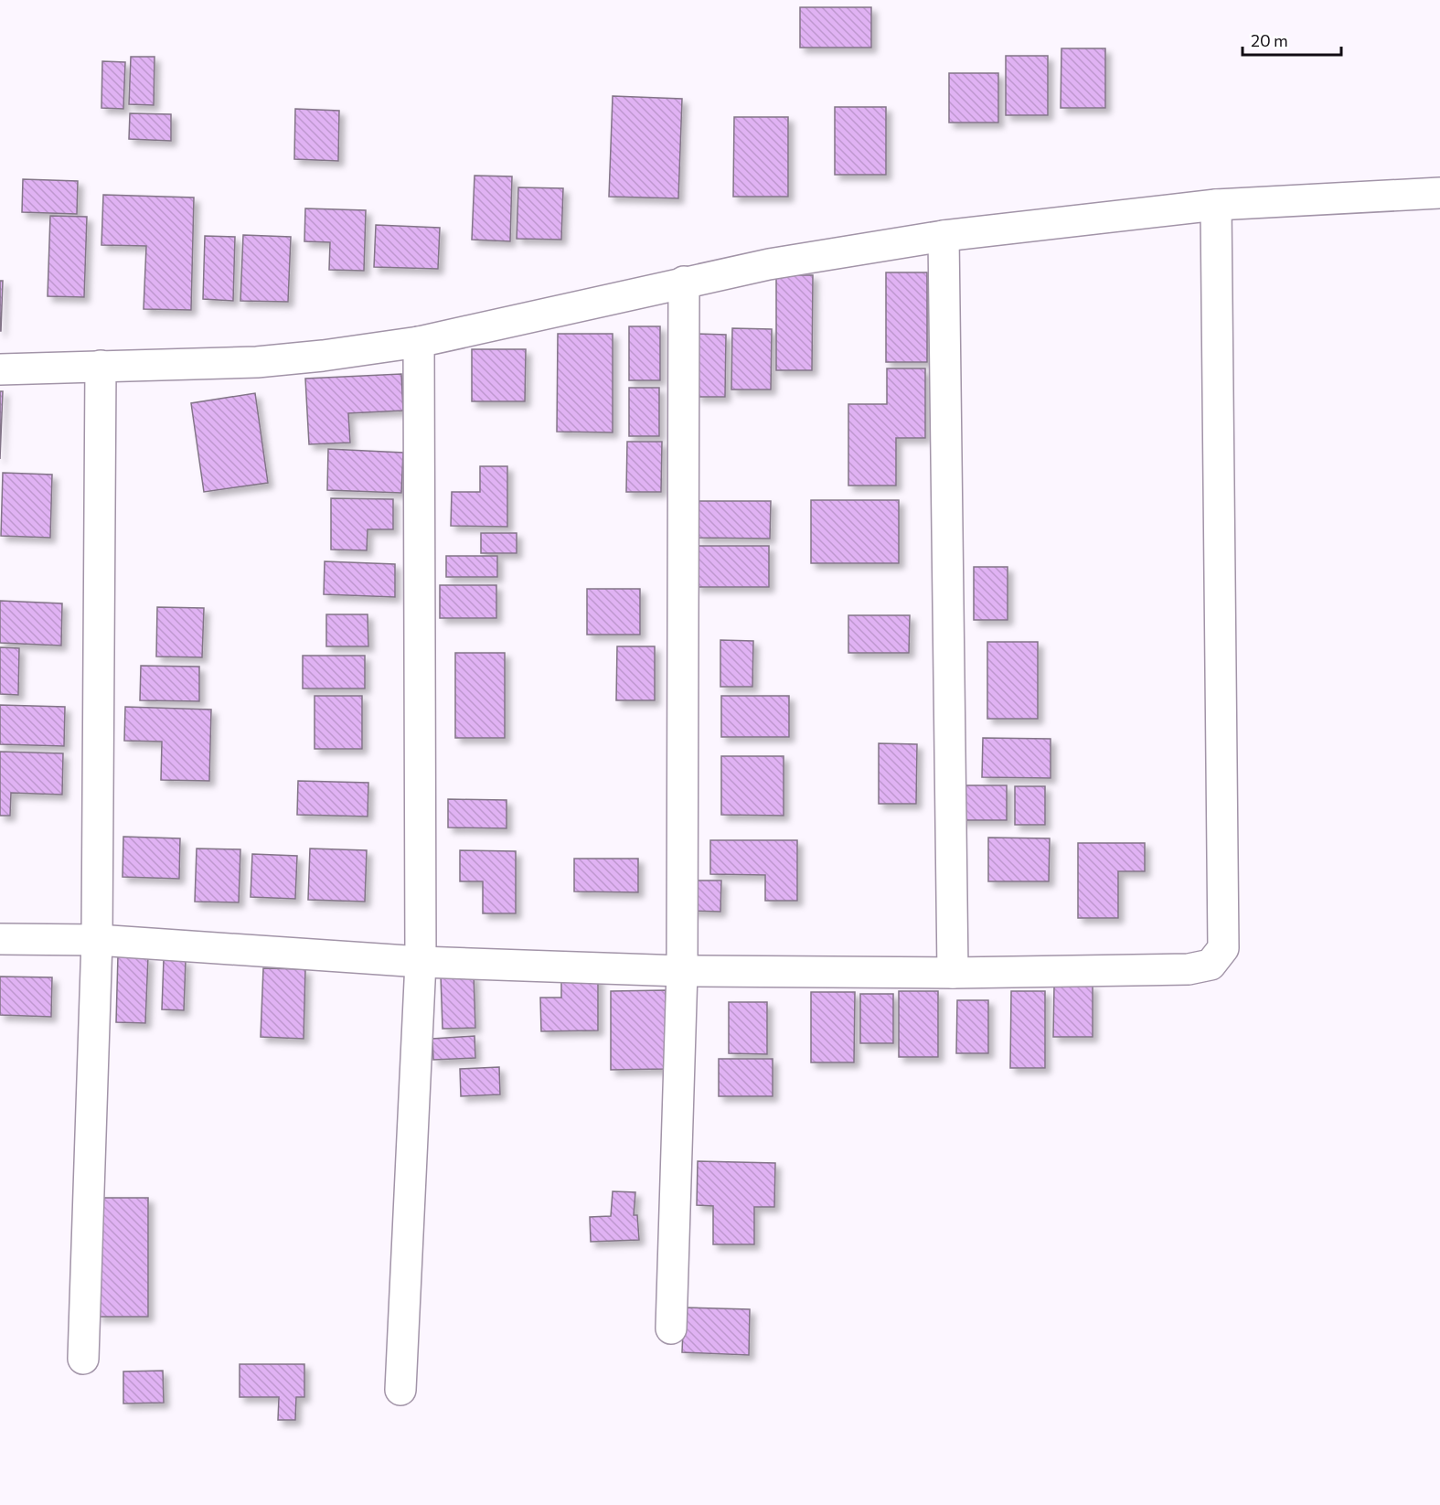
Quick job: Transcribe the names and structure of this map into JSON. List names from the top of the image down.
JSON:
{
  "scale_bar": "20 m"
}
